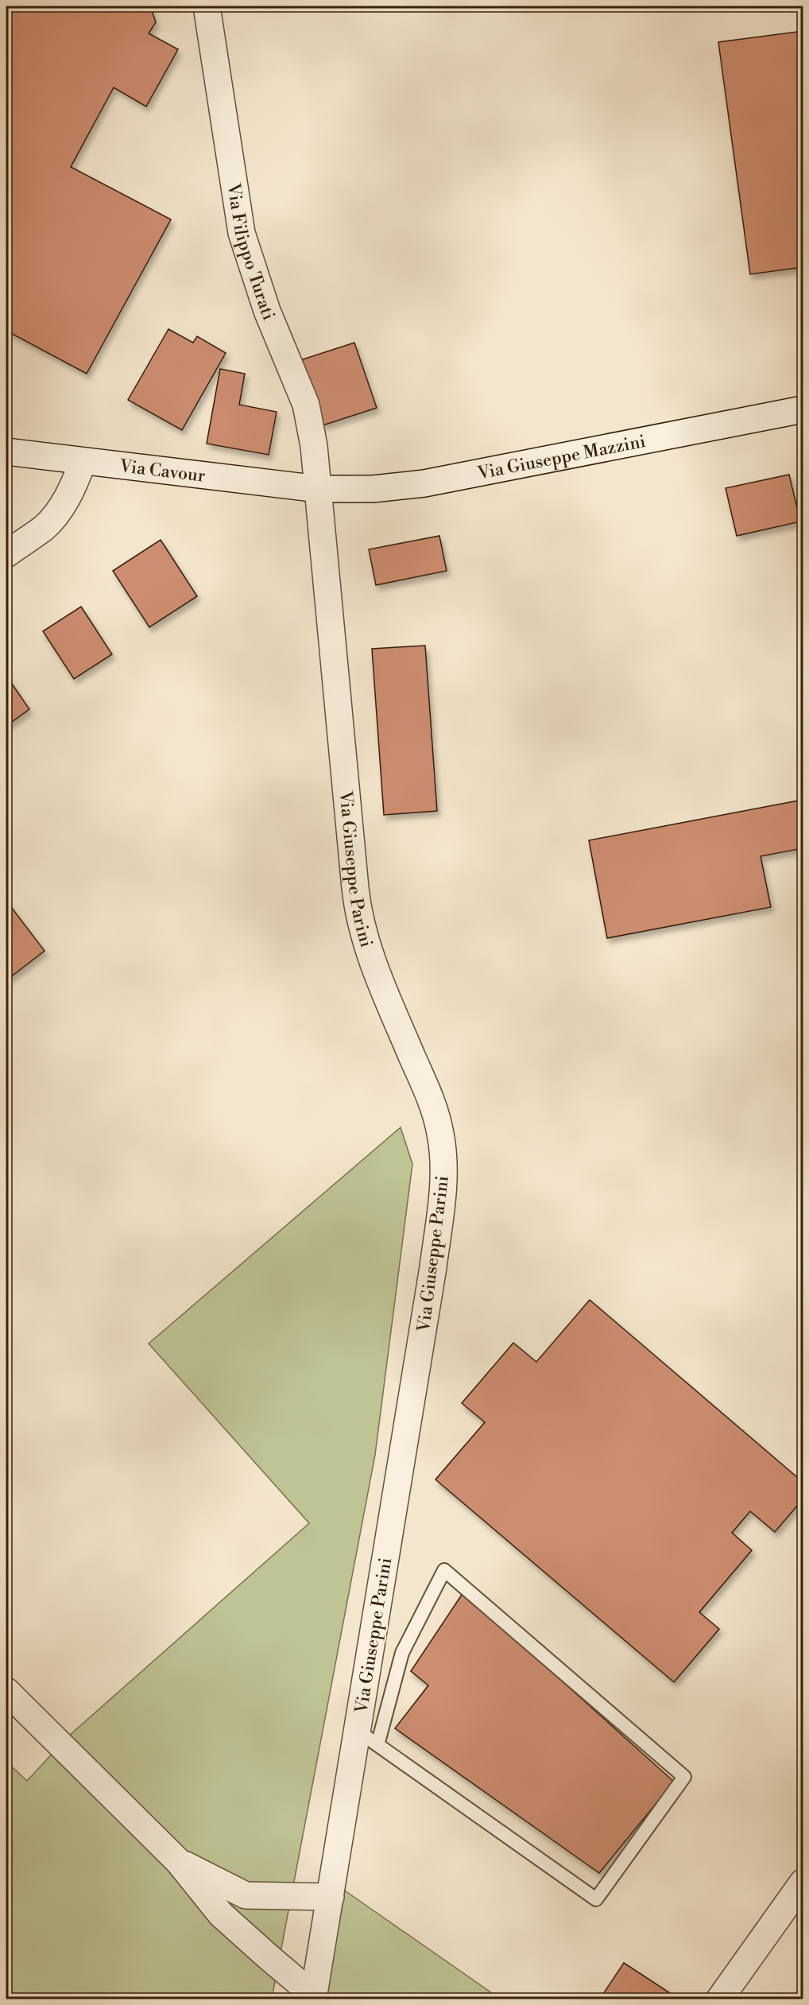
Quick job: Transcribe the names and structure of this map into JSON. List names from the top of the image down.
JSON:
{
  "streets": {
    "street": [
      "Via Filippo Turati",
      "Via Giuseppe Mazzini",
      "Via Cavour",
      "Via Giuseppe Parini"
    ]
  },
  "crossings": [
    ["Via Filippo Turati", "Via Giuseppe Mazzini"],
    ["Via Filippo Turati", "Via Cavour"],
    ["Via Filippo Turati", "Via Giuseppe Parini"],
    ["Via Giuseppe Mazzini", "Via Cavour"],
    ["Via Giuseppe Mazzini", "Via Giuseppe Parini"],
    ["Via Cavour", "Via Giuseppe Parini"]
  ]
}
